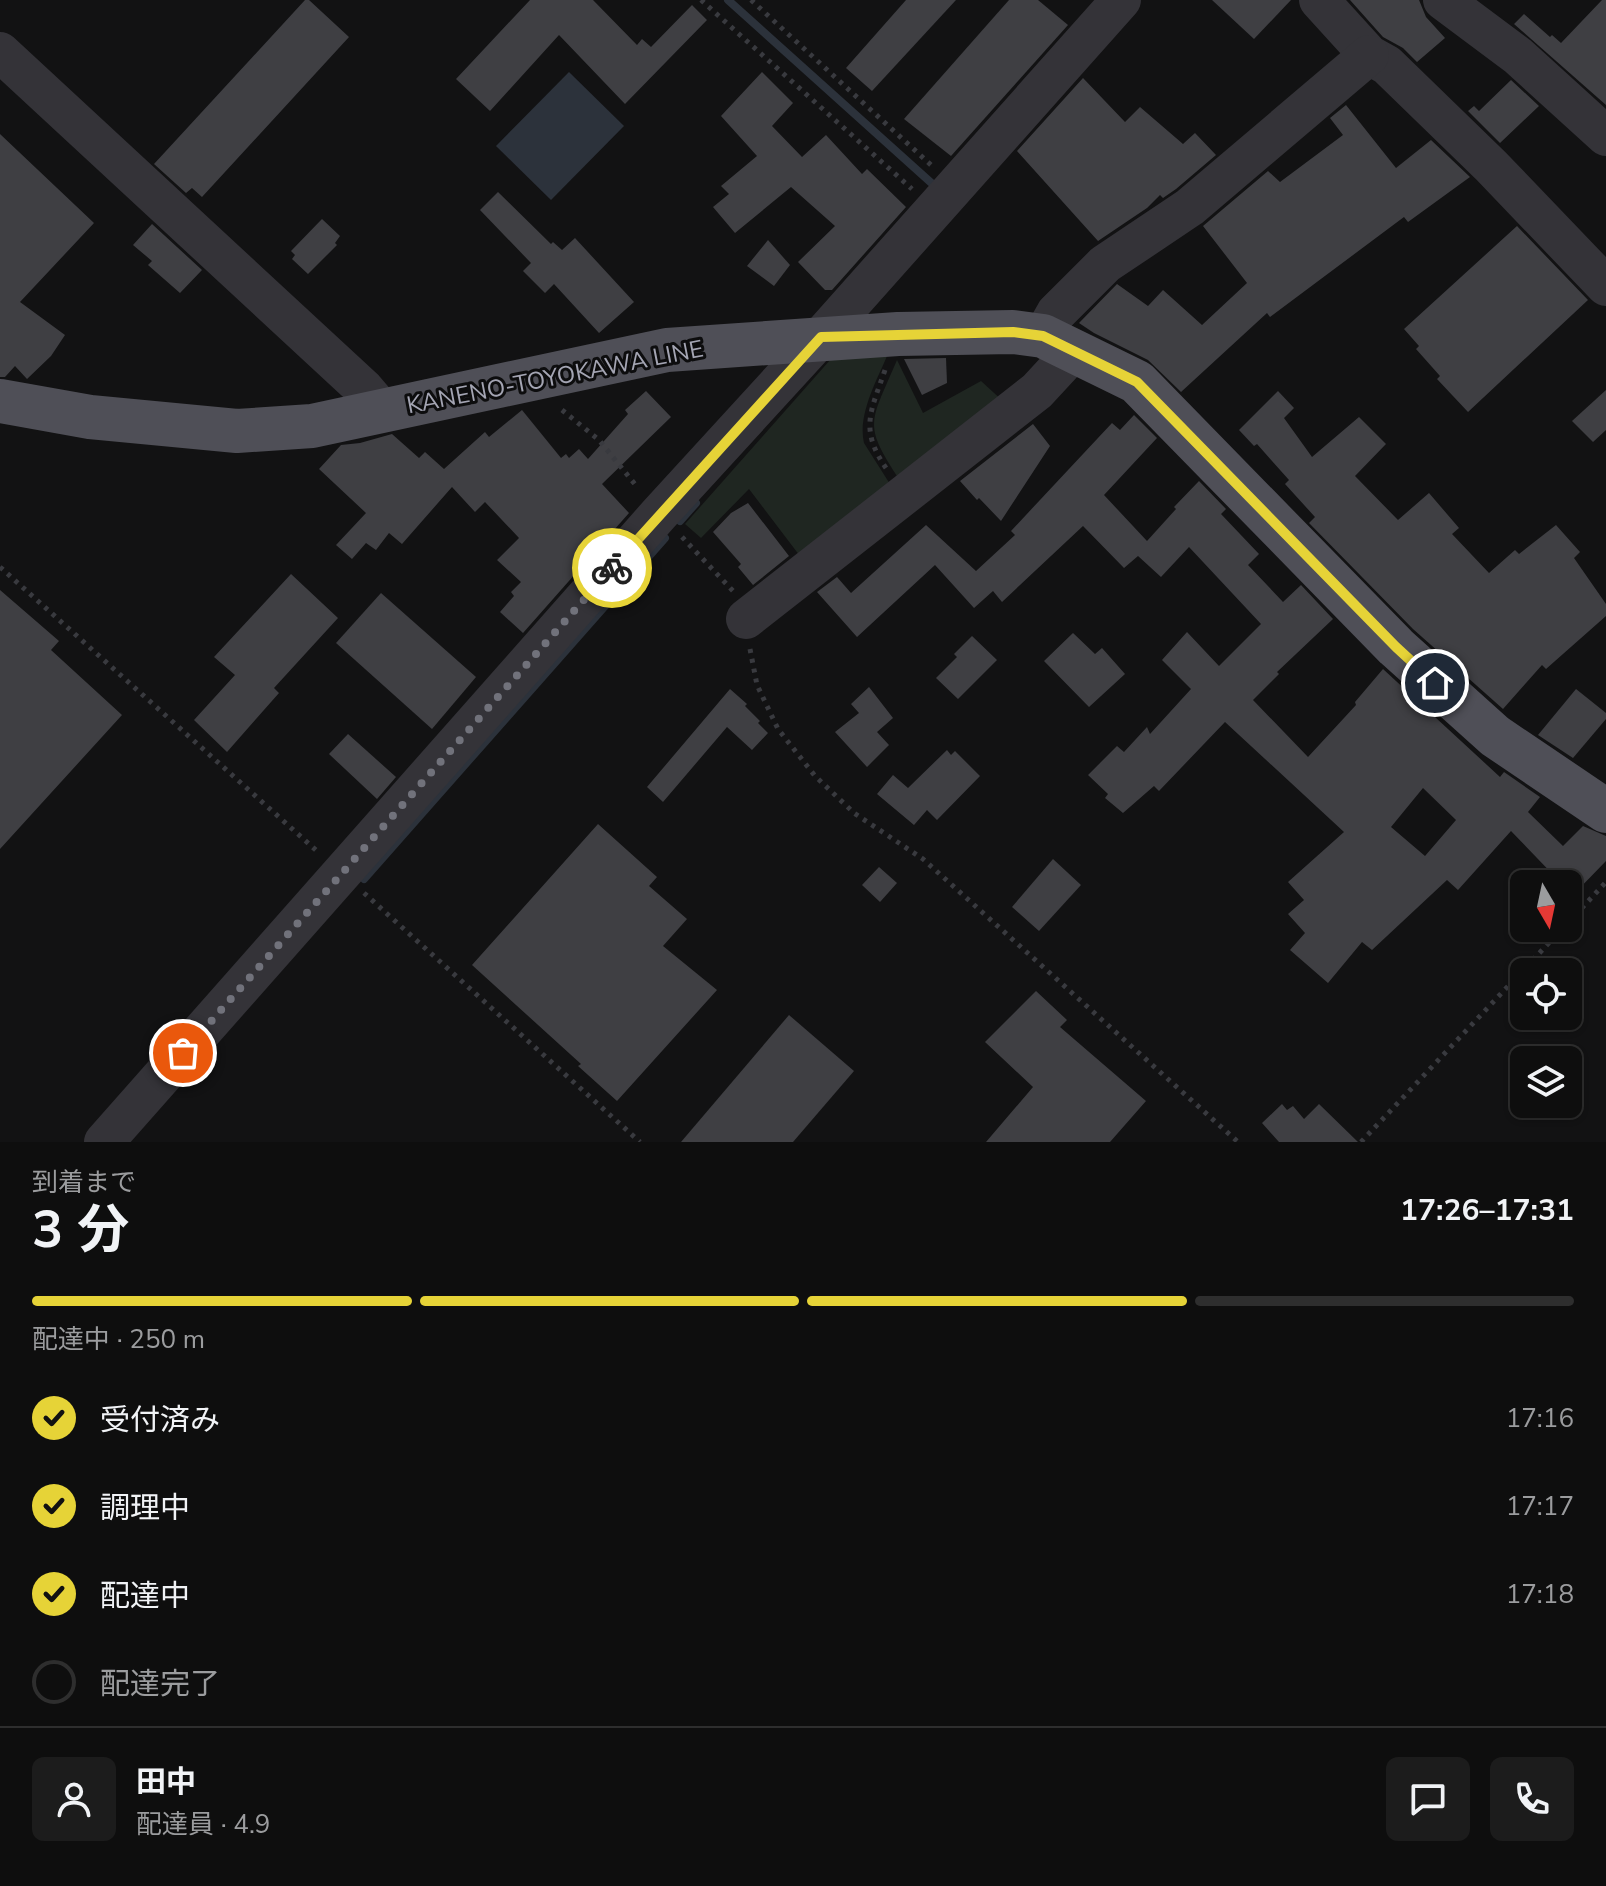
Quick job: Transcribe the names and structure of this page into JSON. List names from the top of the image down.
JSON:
{
  "streets": {
    "main road": ["KANENO-TOYOKAWA LINE"]
  },
  "north": "bottom",
  "page": {
    "heading": ["3 分", "到着まで", "17:26–17:31"],
    "panel": ["田中", "配達員 · 4.9"],
    "bar": "配達中 · 250 m",
    "list": [
      ["受付済み", "17:16"],
      ["調理中", "17:17"],
      ["配達中", "17:18"],
      "配達完了"
    ]
  }
}
